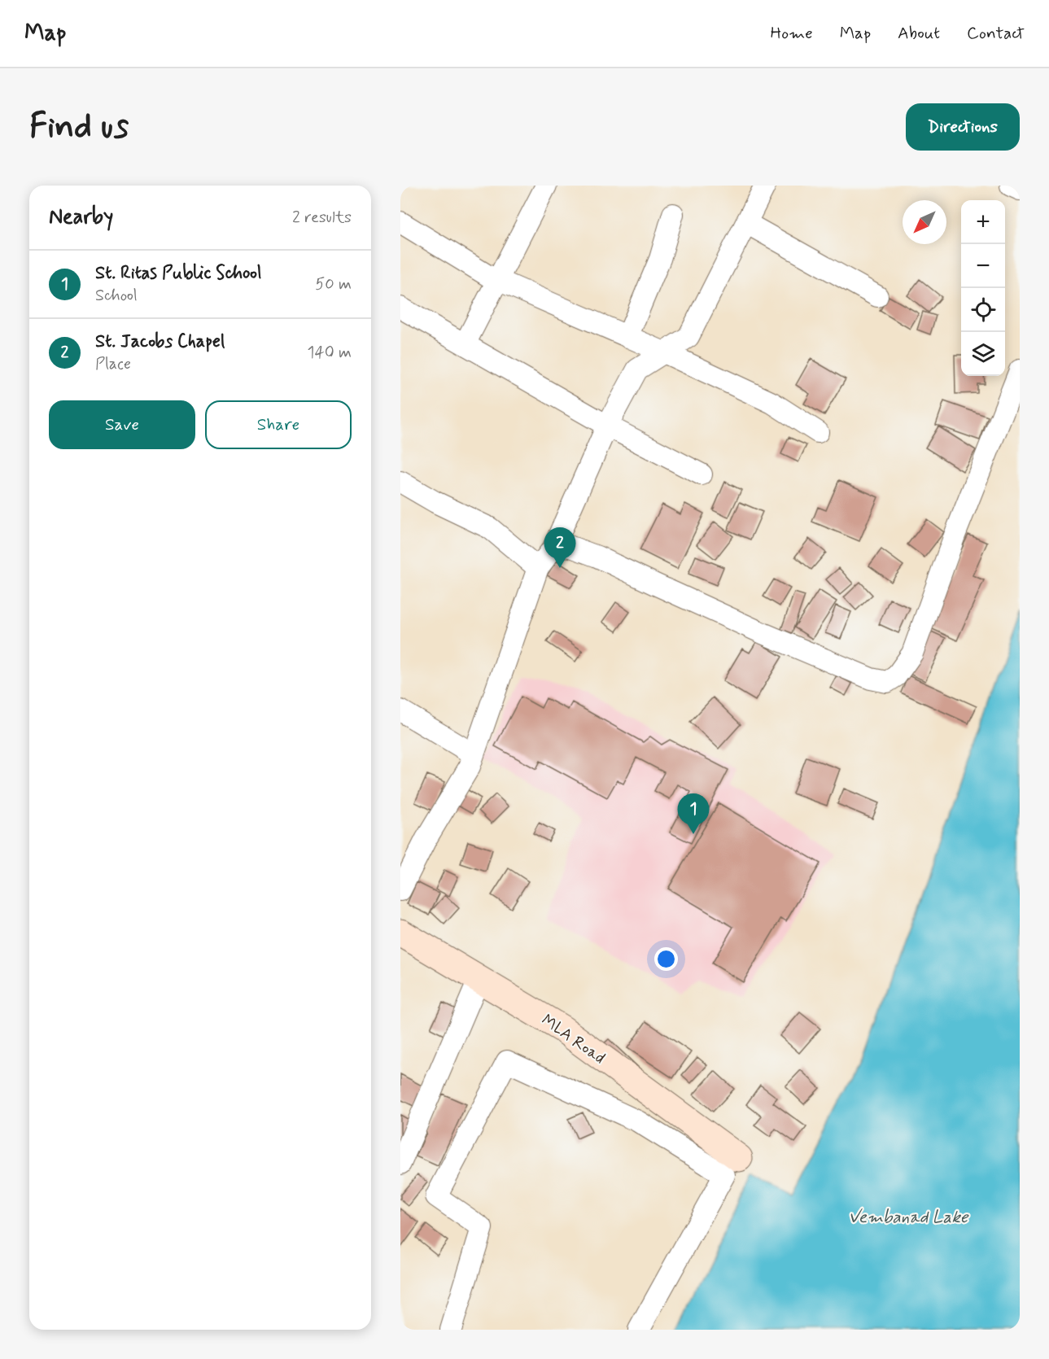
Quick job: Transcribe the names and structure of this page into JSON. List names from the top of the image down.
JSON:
{
  "streets": {
    "street": ["MLA Road"]
  },
  "water": ["Vembanad Lake"],
  "north": "bottom left",
  "page": {
    "header": "Map",
    "nav": [
      "Home",
      "Map",
      "About",
      "Contact"
    ],
    "buttons": [
      "Directions",
      ["Save", "Share"]
    ],
    "title": "Find us",
    "heading": ["Nearby", "2 results"],
    "map_buttons": ["+", "−"],
    "list": [
      {
        "mark": "1",
        "name": "St. Ritas Public School",
        "note": "School",
        "value": "50 m"
      },
      {
        "mark": "2",
        "name": "St. Jacobs Chapel",
        "note": "Place",
        "value": "140 m"
      }
    ],
    "pins": ["2", "1"]
  }
}
